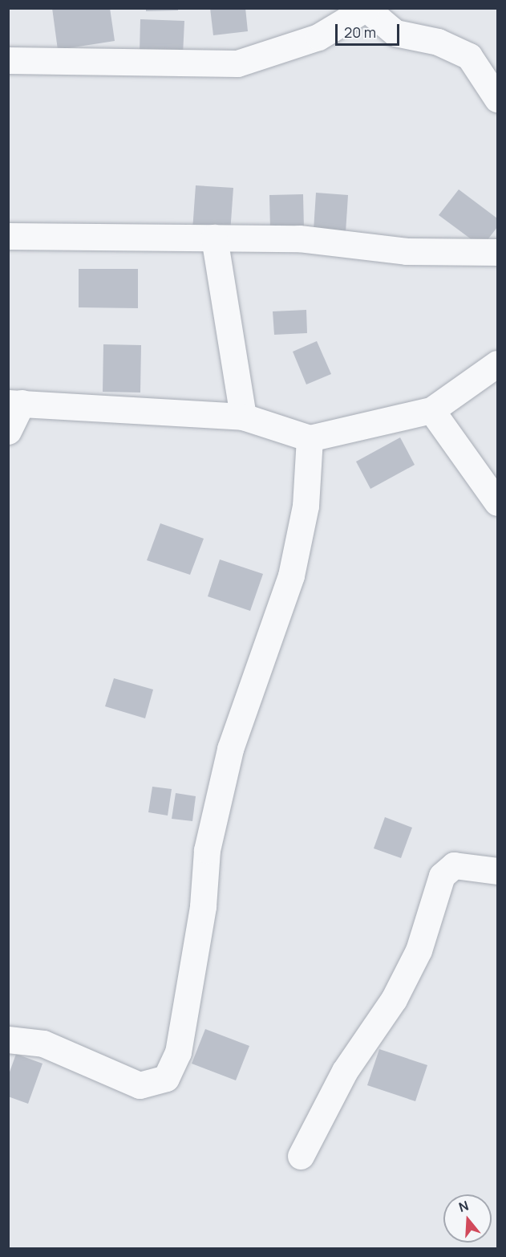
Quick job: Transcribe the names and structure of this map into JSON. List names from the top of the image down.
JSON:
{
  "scale_bar": "20 m",
  "north": "top"
}
